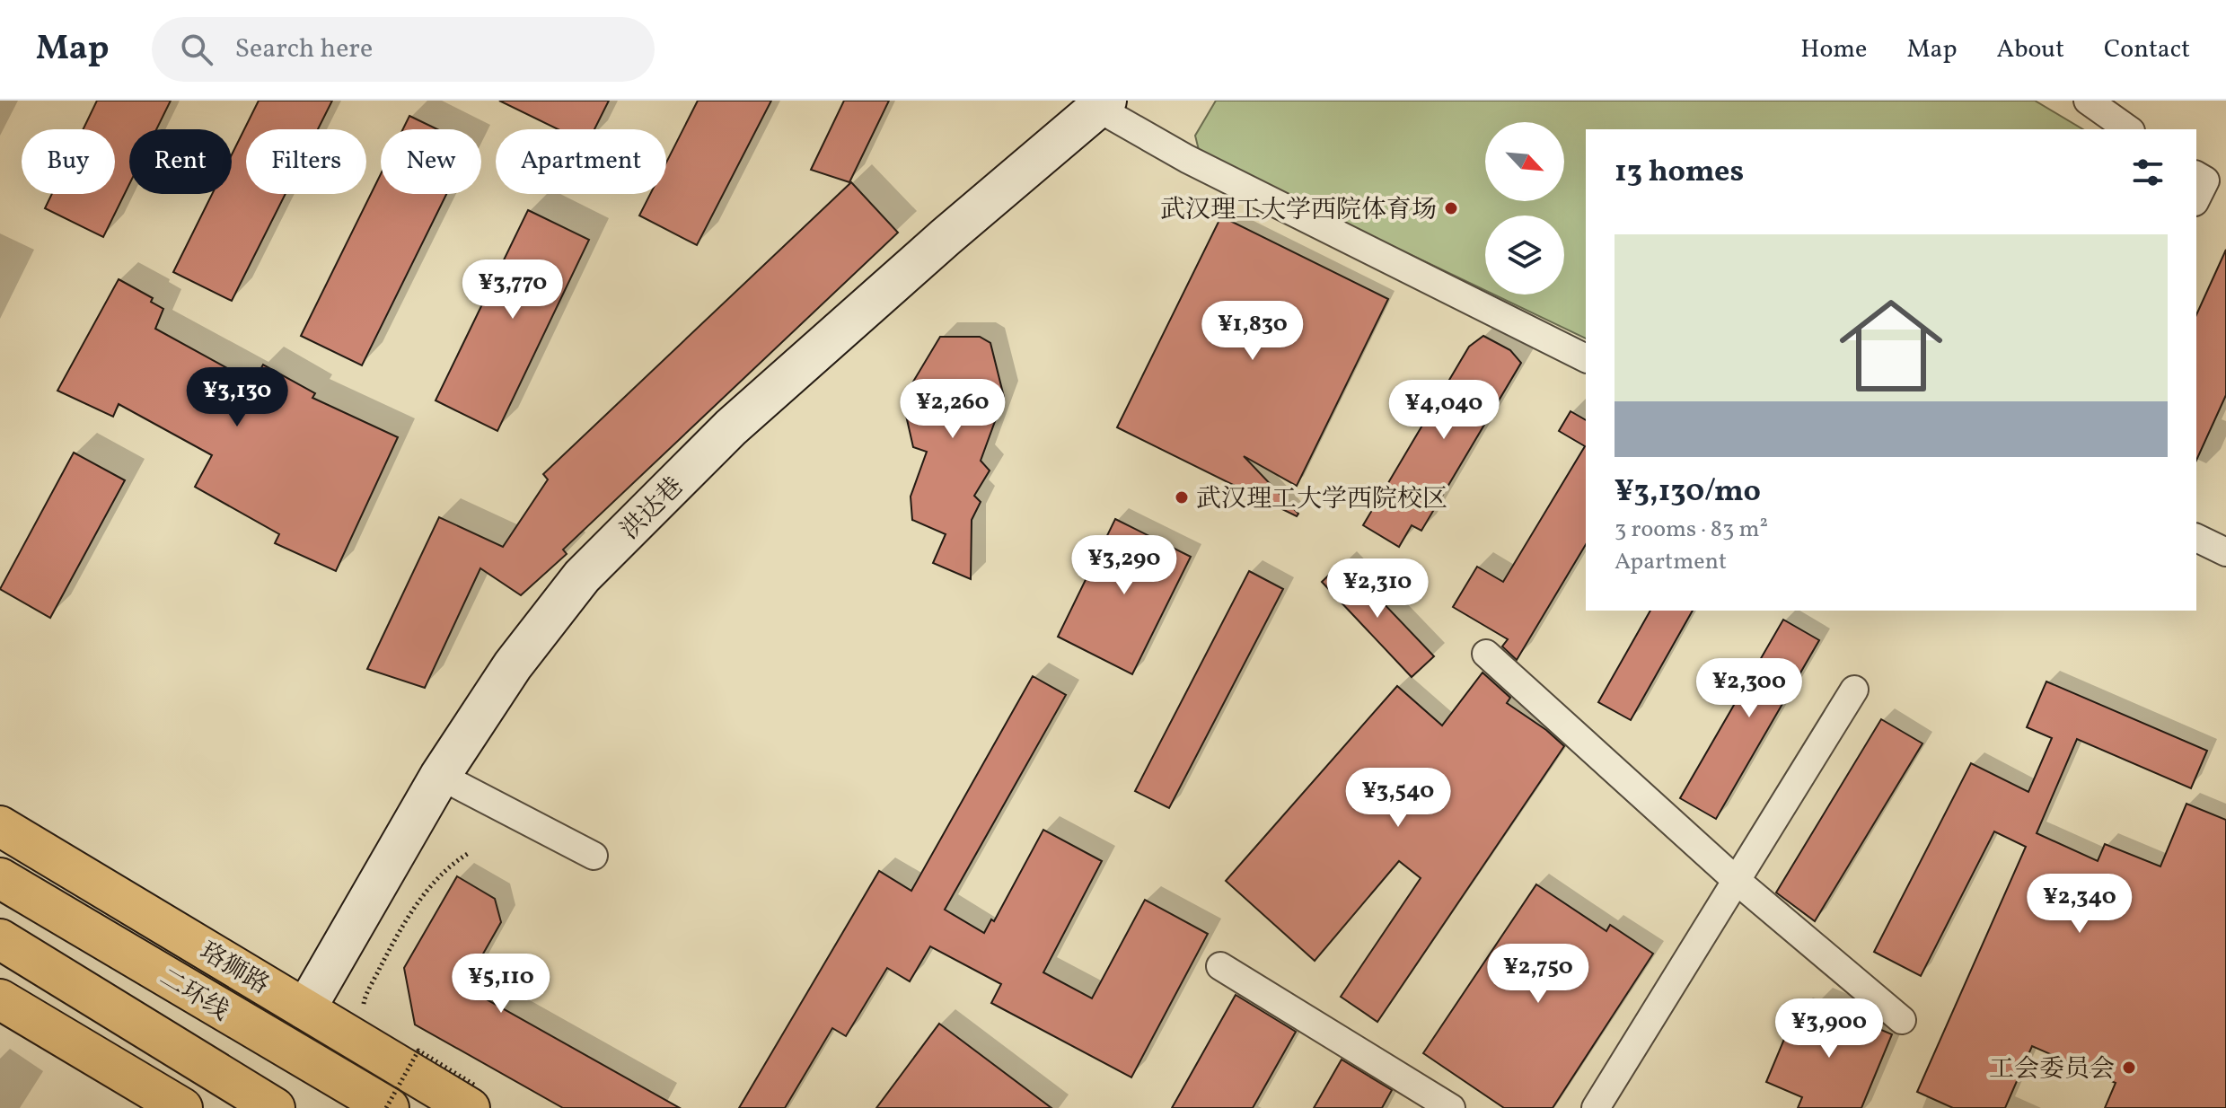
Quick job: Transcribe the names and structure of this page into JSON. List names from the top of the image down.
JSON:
{
  "streets": {
    "main road": ["珞狮路", "二环线"],
    "street": ["洪达巷"]
  },
  "crossings": [
    ["洪达巷", "珞狮路"]
  ],
  "places": ["武汉理工大学西院体育场", "武汉理工大学西院校区", "工会委员会"],
  "north": "bottom right",
  "page": {
    "header": "Map",
    "search": "Search here",
    "nav": [
      "Home",
      "Map",
      "About",
      "Contact"
    ],
    "chip": [
      "Buy",
      "Rent",
      "Filters",
      "New",
      "Apartment"
    ],
    "heading": "13 homes",
    "list": [
      {
        "name": "¥3,130/mo",
        "note": "3 rooms · 83 m² · Apartment"
      }
    ],
    "price": [
      "¥3,770",
      "¥1,830",
      "¥3,130",
      "¥2,260",
      "¥4,040",
      "¥3,290",
      "¥2,310",
      "¥2,300",
      "¥3,540",
      "¥2,340",
      "¥2,750",
      "¥5,110",
      "¥3,900"
    ]
  }
}
